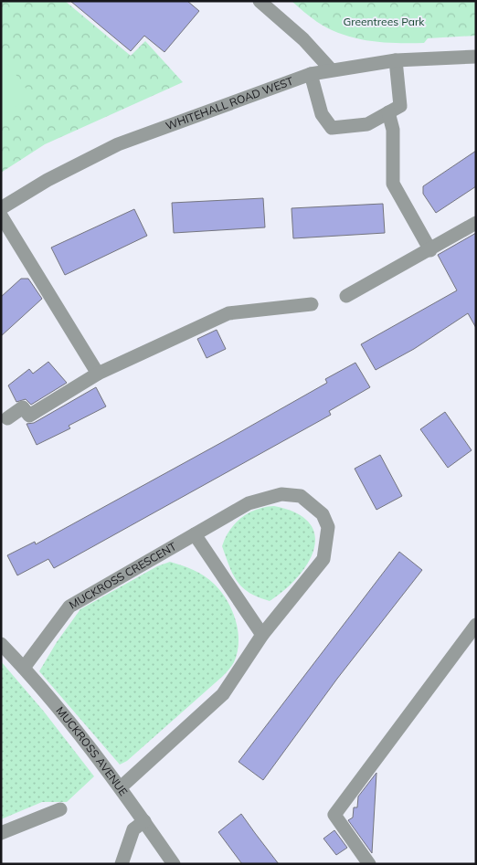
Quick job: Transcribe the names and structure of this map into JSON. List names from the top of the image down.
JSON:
{
  "streets": {
    "street": ["WHITEHALL ROAD WEST", "MUCKROSS CRESCENT", "MUCKROSS AVENUE"]
  },
  "crossings": [
    ["MUCKROSS CRESCENT", "MUCKROSS AVENUE"]
  ],
  "parks": ["Greentrees Park"]
}
